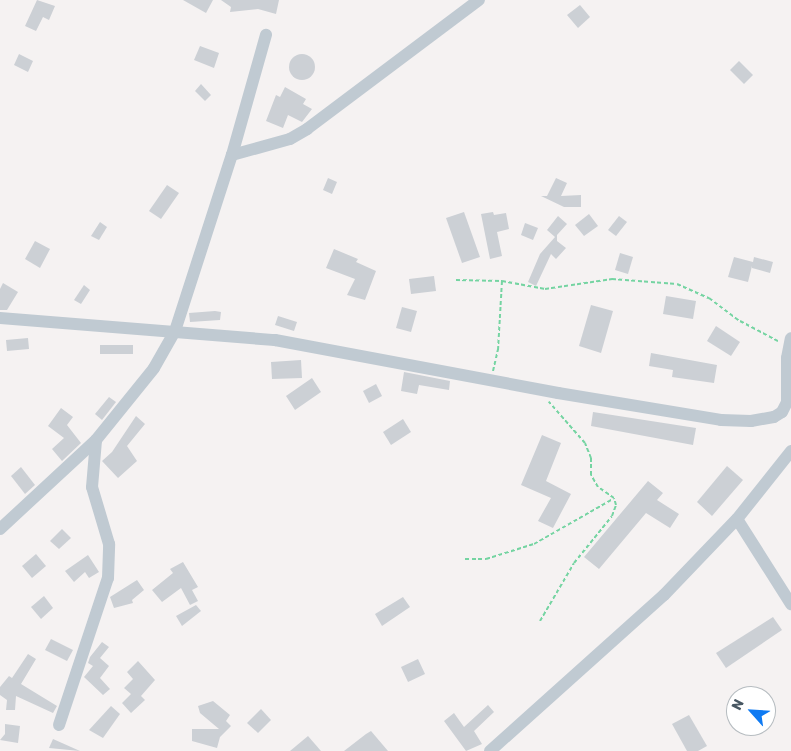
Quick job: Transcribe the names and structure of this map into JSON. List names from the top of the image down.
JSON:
{
  "north": "top left"
}
